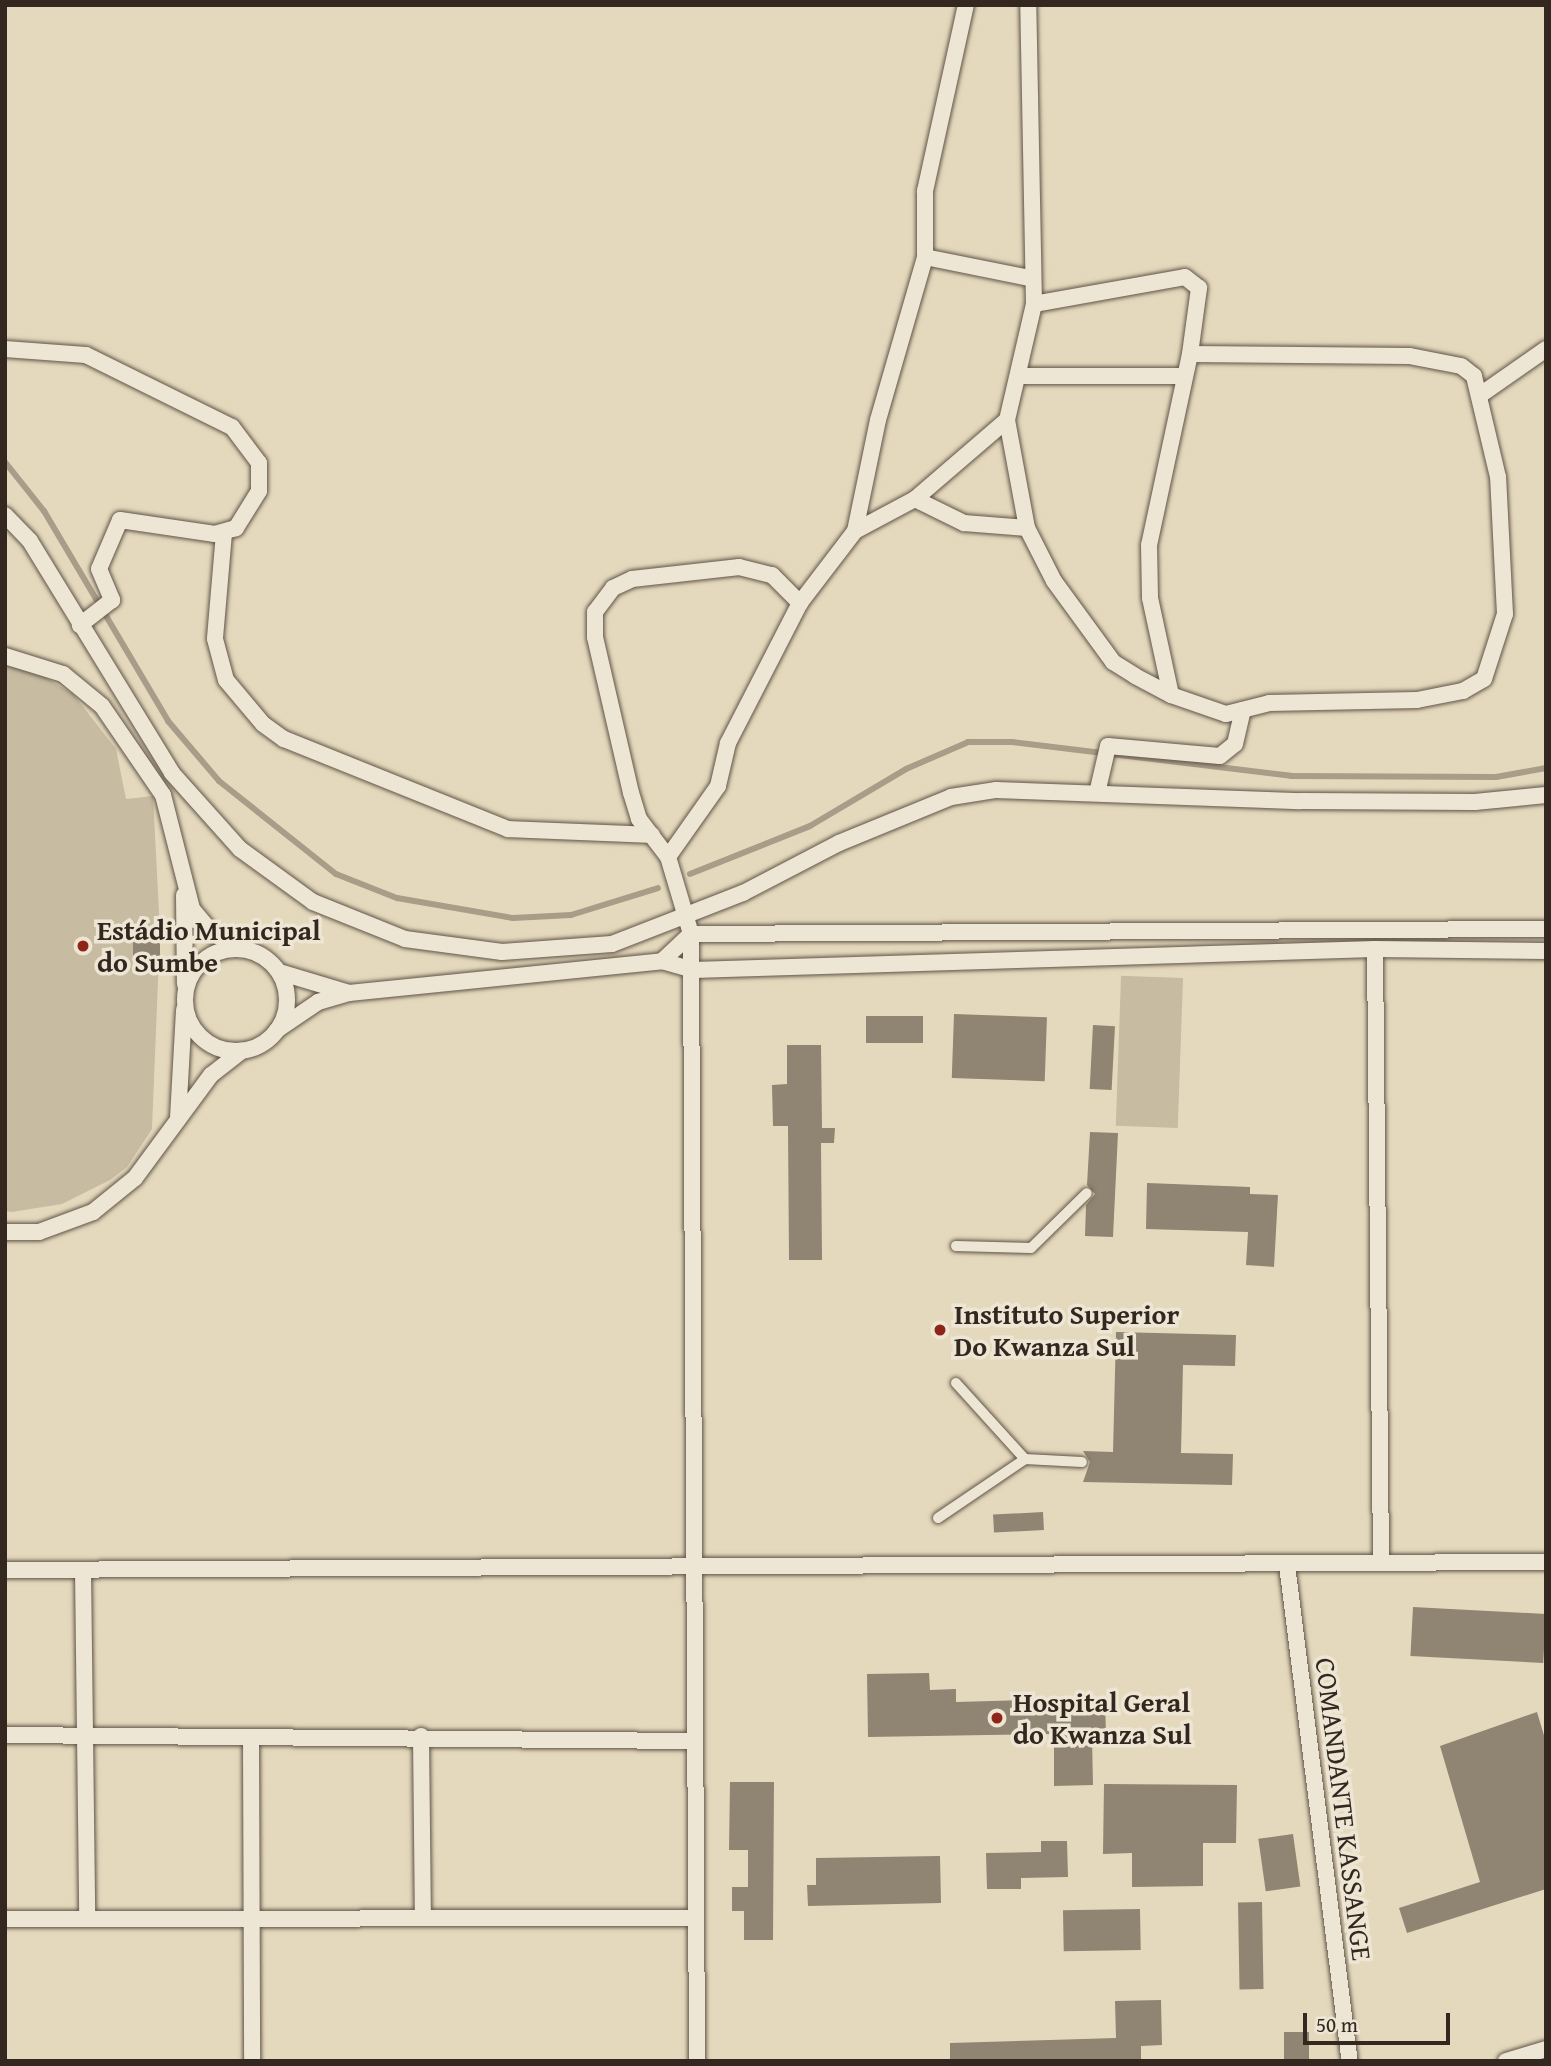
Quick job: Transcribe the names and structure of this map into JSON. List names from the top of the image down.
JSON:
{
  "streets": {
    "street": ["COMANDANTE KASSANGE"]
  },
  "places": ["Estádio Municipal do Sumbe", "Instituto Superior Do Kwanza Sul", "Hospital Geral do Kwanza Sul"],
  "scale_bar": "50 m"
}
